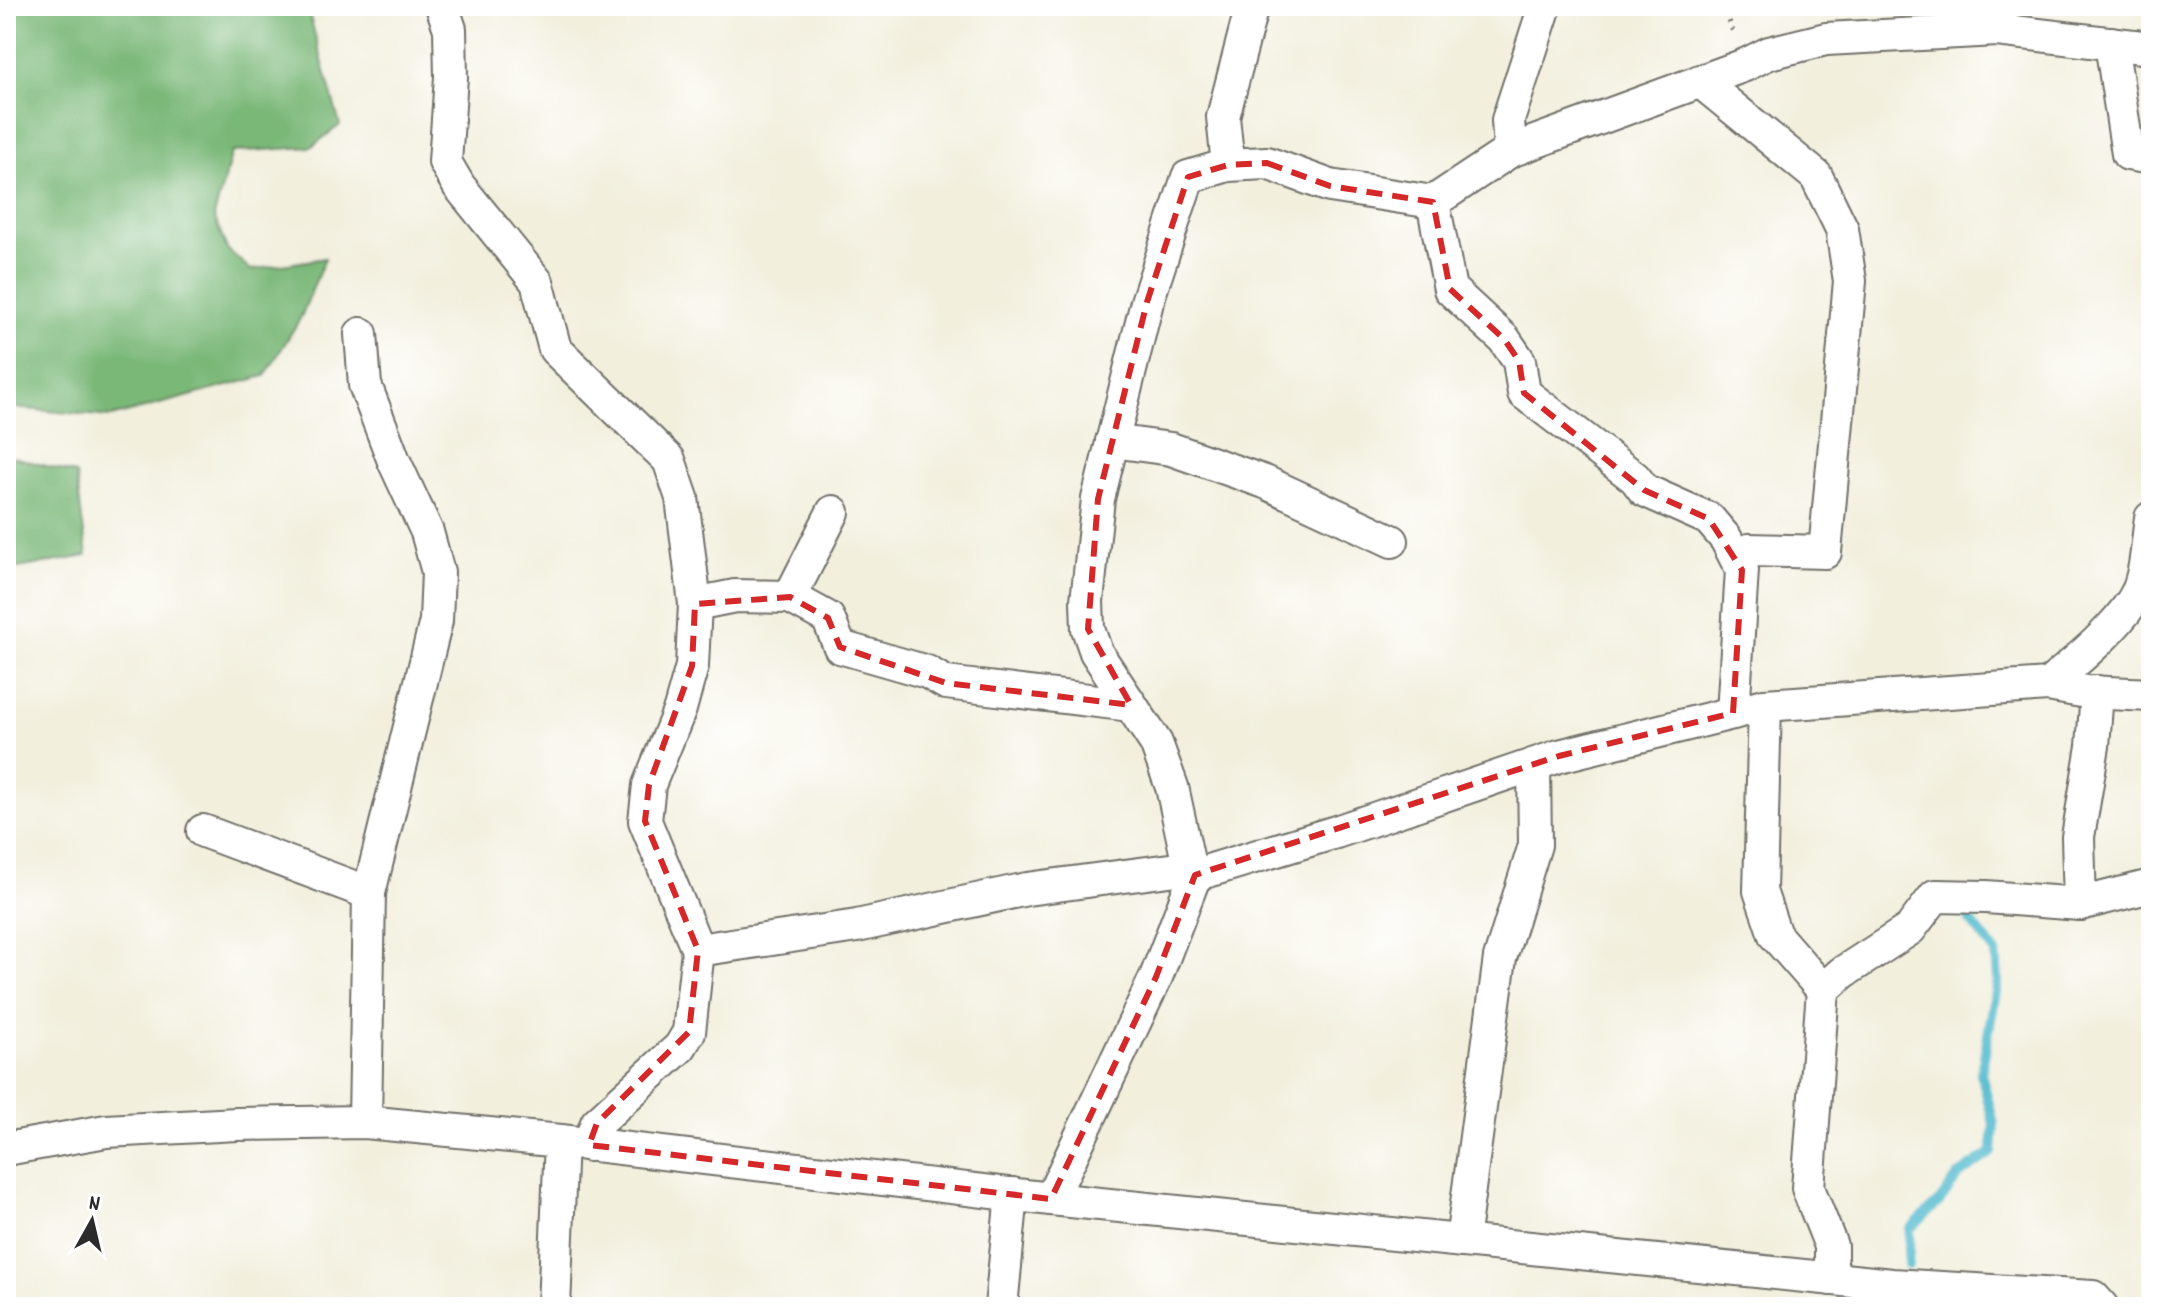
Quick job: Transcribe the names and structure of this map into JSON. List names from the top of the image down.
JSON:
{
  "north": "top"
}
